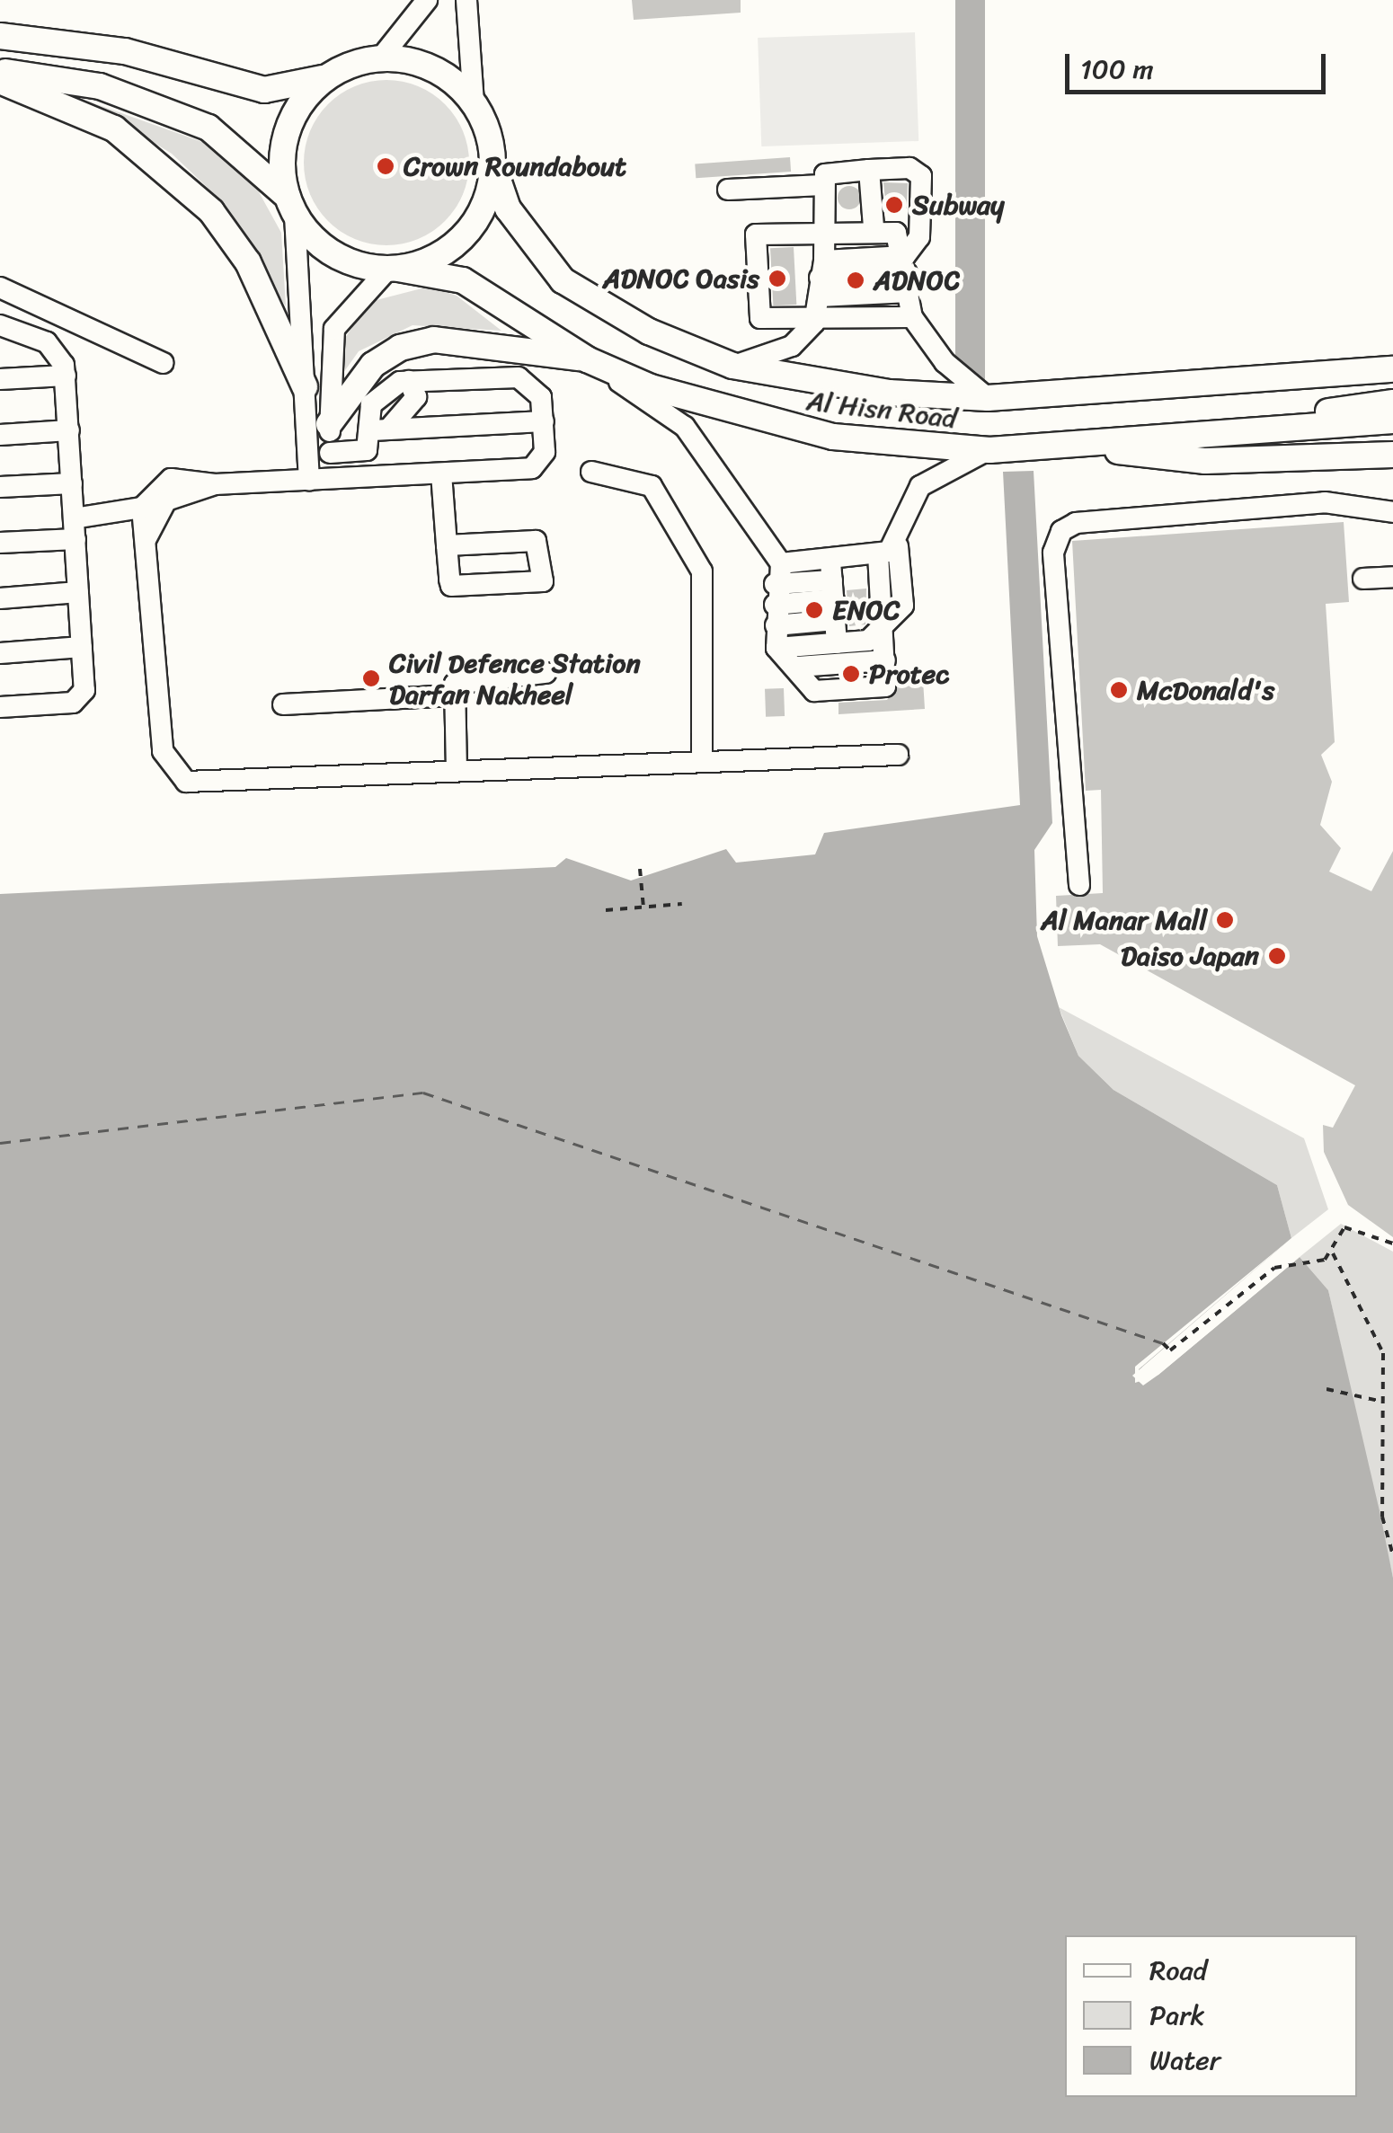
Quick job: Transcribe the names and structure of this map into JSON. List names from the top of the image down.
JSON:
{
  "streets": {
    "main road": ["Al Hisn Road"]
  },
  "places": [
    "Crown Roundabout",
    "Subway",
    "ADNOC Oasis",
    "ADNOC",
    "ENOC",
    "Protec",
    "Civil Defence Station Darfan Nakheel",
    "McDonald's",
    "Al Manar Mall",
    "Daiso Japan"
  ],
  "legend": ["Road", "Park", "Water"],
  "scale_bar": "100 m"
}
